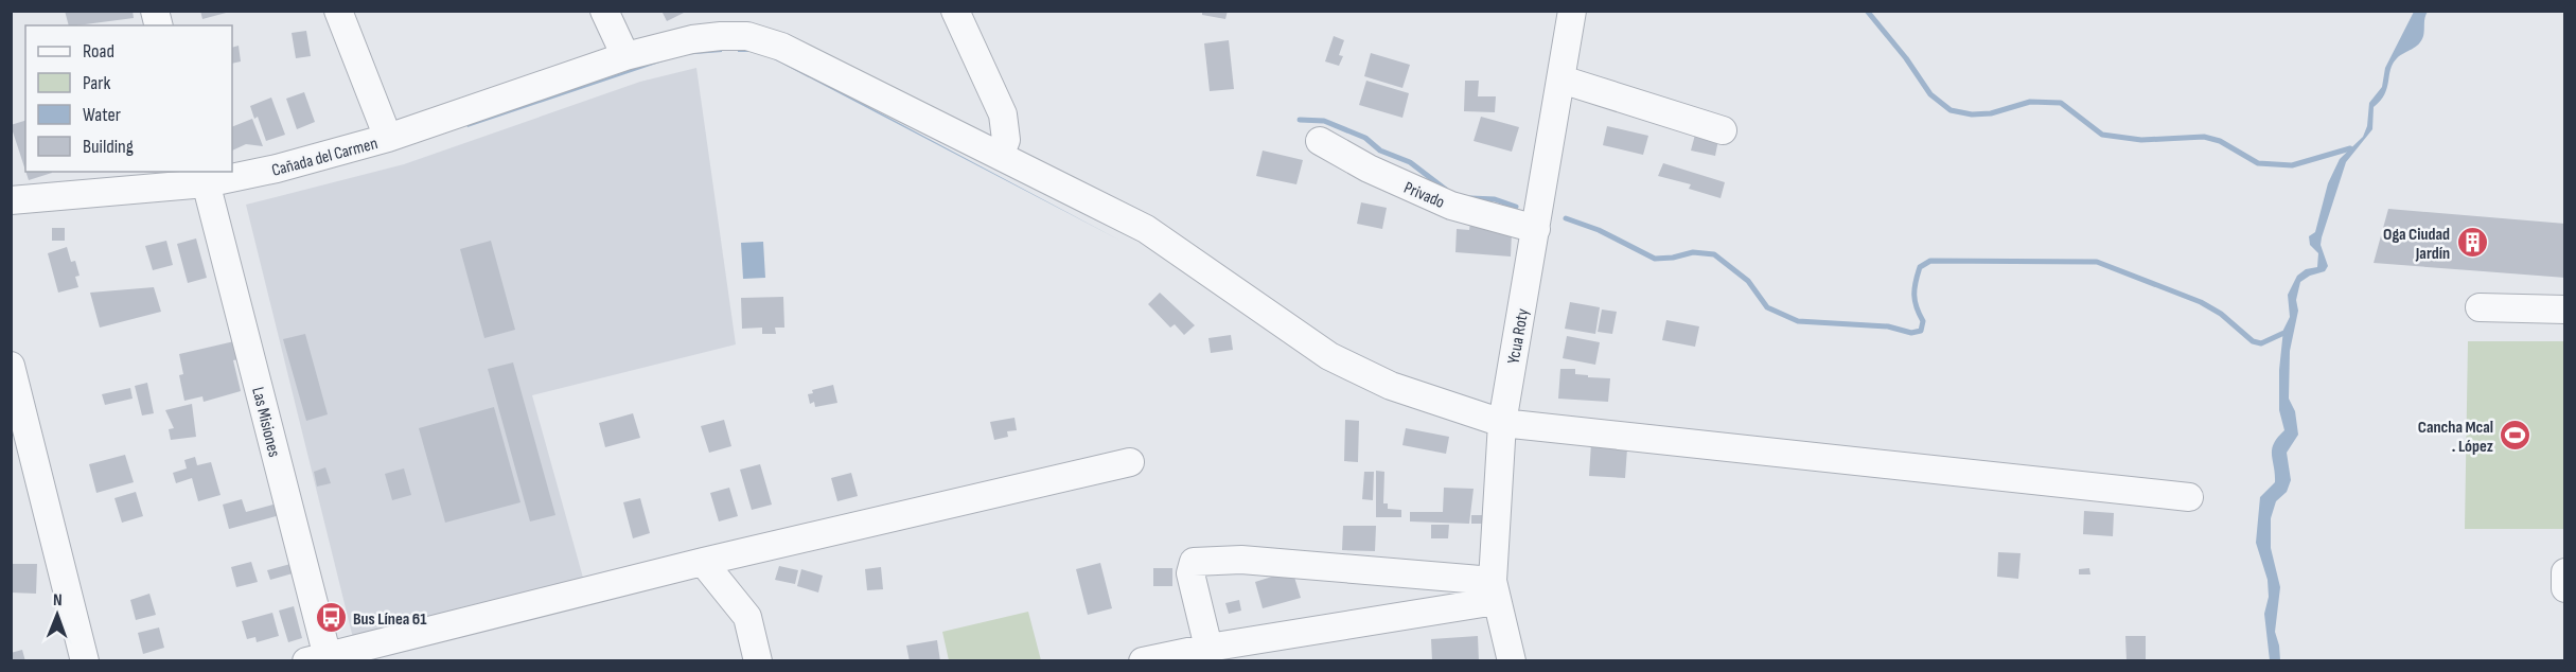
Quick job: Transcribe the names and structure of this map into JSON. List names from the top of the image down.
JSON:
{
  "streets": {
    "street": [
      "Cañada del Carmen",
      "Privado",
      "Ycua Roty",
      "Las Misiones"
    ]
  },
  "crossings": [
    ["Cañada del Carmen", "Ycua Roty"],
    ["Cañada del Carmen", "Las Misiones"],
    ["Privado", "Ycua Roty"]
  ],
  "places": {
    "building": ["Oga Ciudad Jardín"],
    "sports": ["Cancha Mcal . López"],
    "bus stop": ["Bus Línea 61"]
  },
  "legend": [
    "Road",
    "Park",
    "Water",
    "Building"
  ],
  "north": "top"
}
